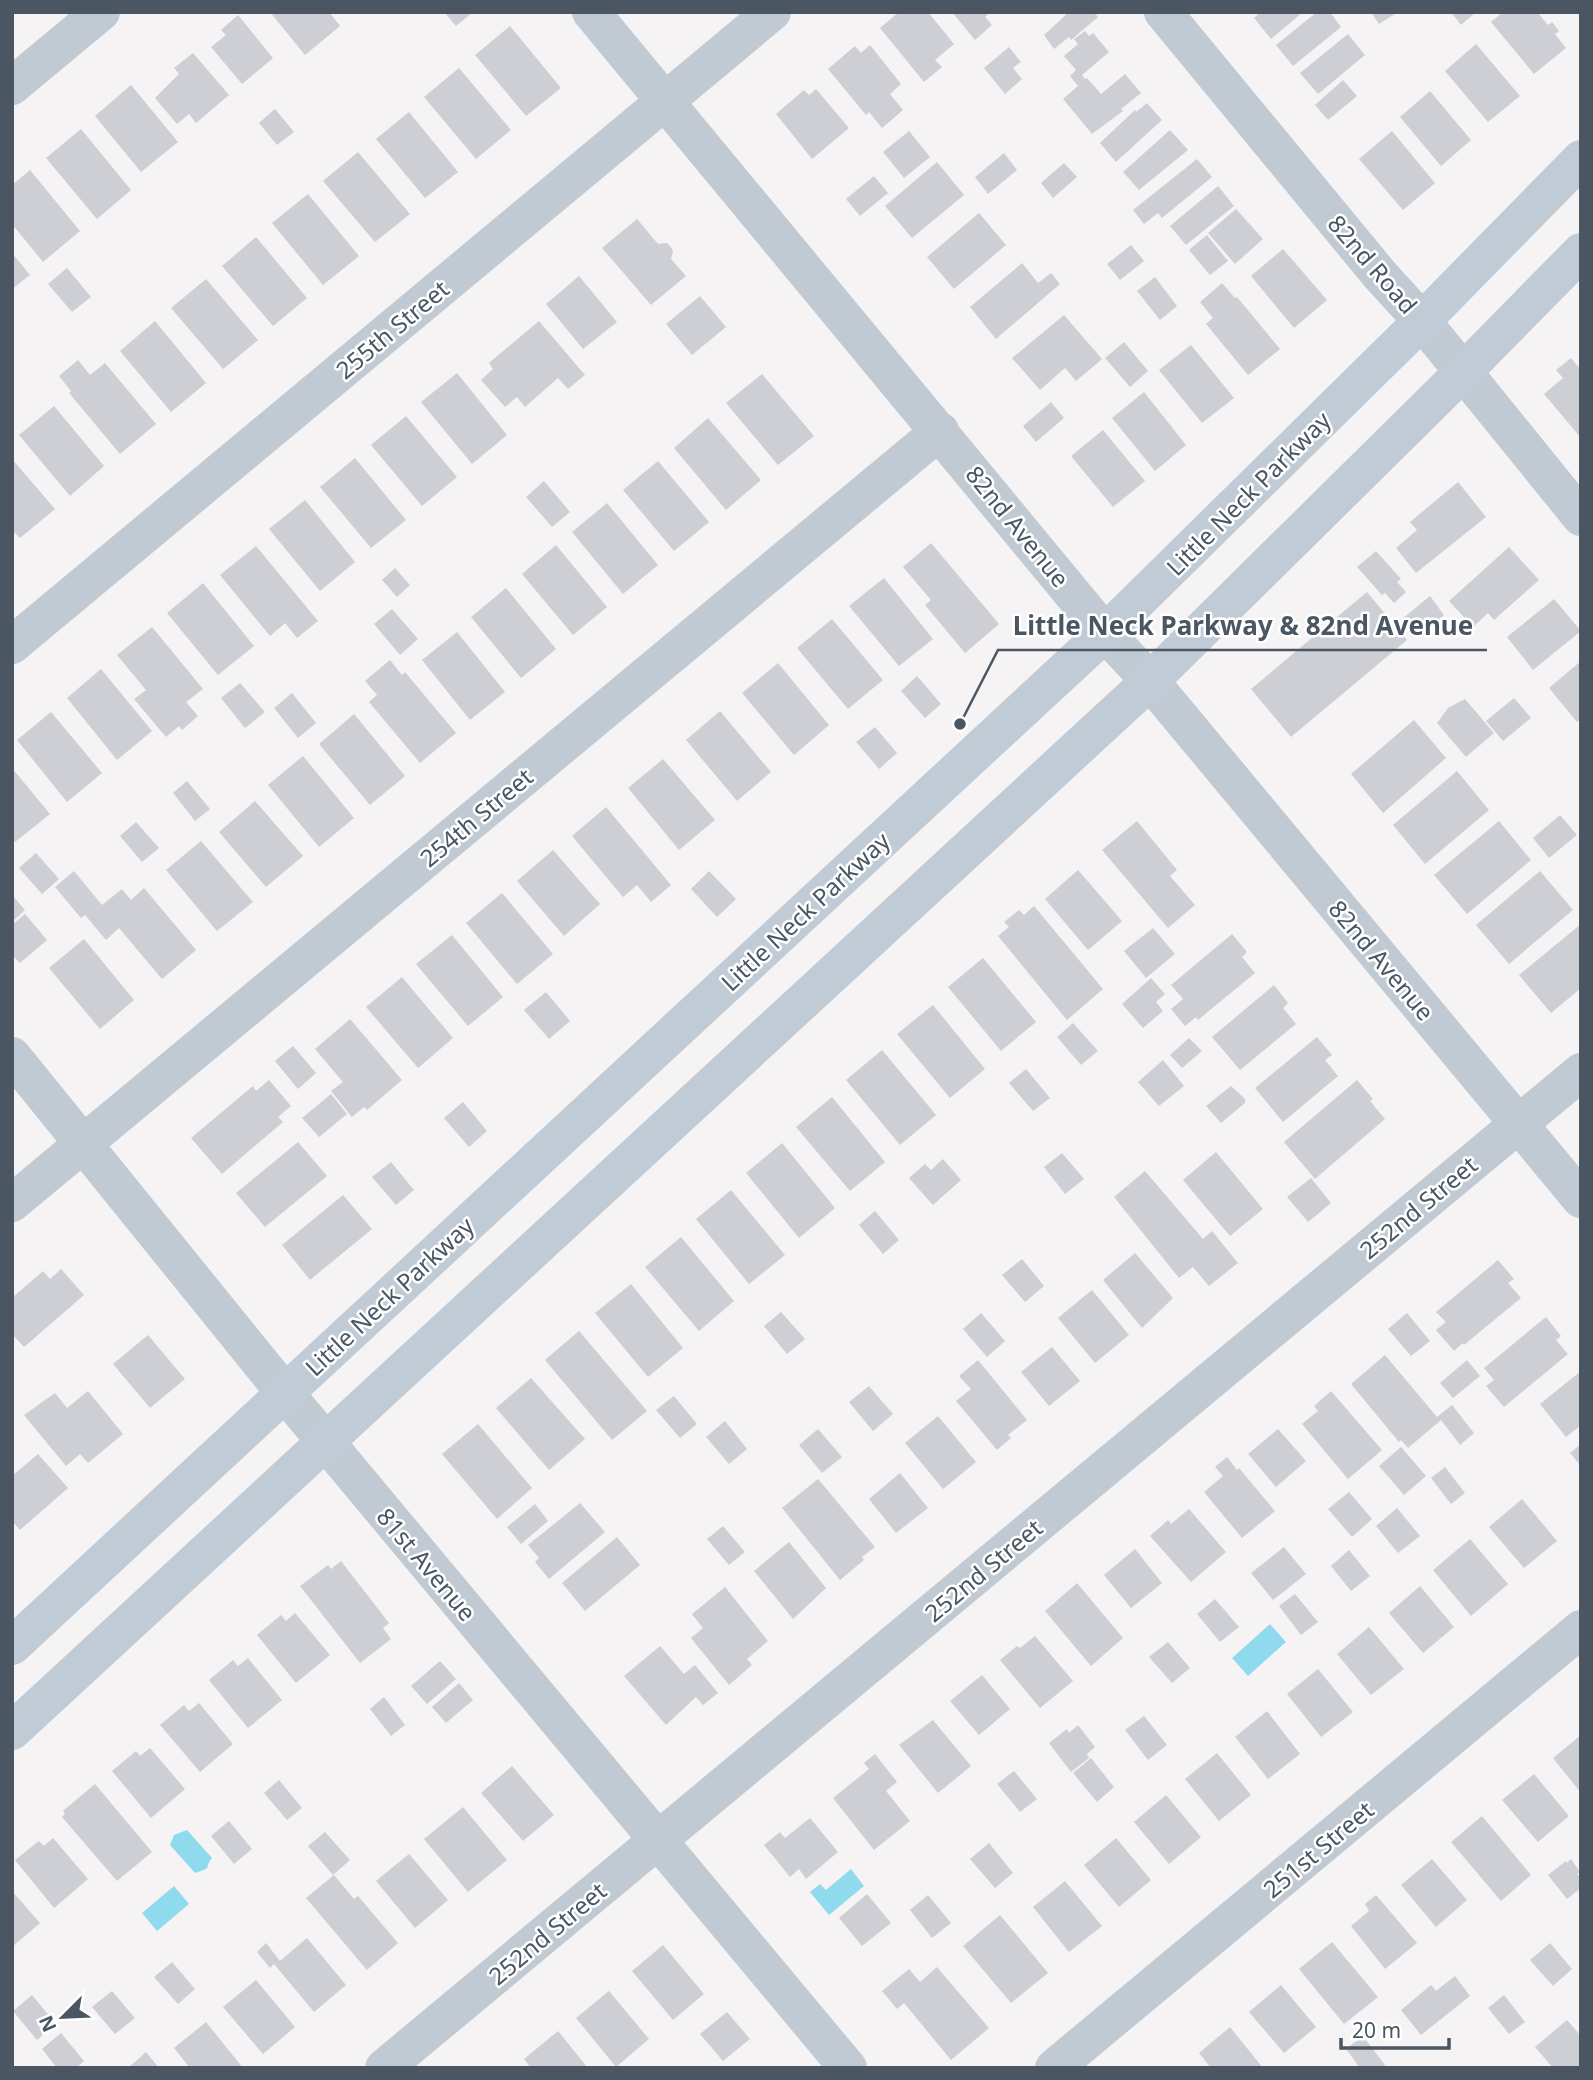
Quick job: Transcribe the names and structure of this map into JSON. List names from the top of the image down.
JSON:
{
  "streets": {
    "main road": ["Little Neck Parkway"],
    "street": [
      "82nd Road",
      "255th Street",
      "82nd Avenue",
      "254th Street",
      "252nd Street",
      "81st Avenue",
      "251st Street"
    ]
  },
  "crossings": [
    ["82nd Road", "Little Neck Parkway"],
    ["255th Street", "82nd Avenue"],
    ["Little Neck Parkway", "82nd Avenue"],
    ["Little Neck Parkway", "81st Avenue"],
    ["82nd Avenue", "254th Street"],
    ["82nd Avenue", "252nd Street"],
    ["254th Street", "81st Avenue"],
    ["252nd Street", "81st Avenue"]
  ],
  "places": ["Little Neck Parkway & 82nd Avenue"],
  "scale_bar": "20 m",
  "north": "bottom left"
}
